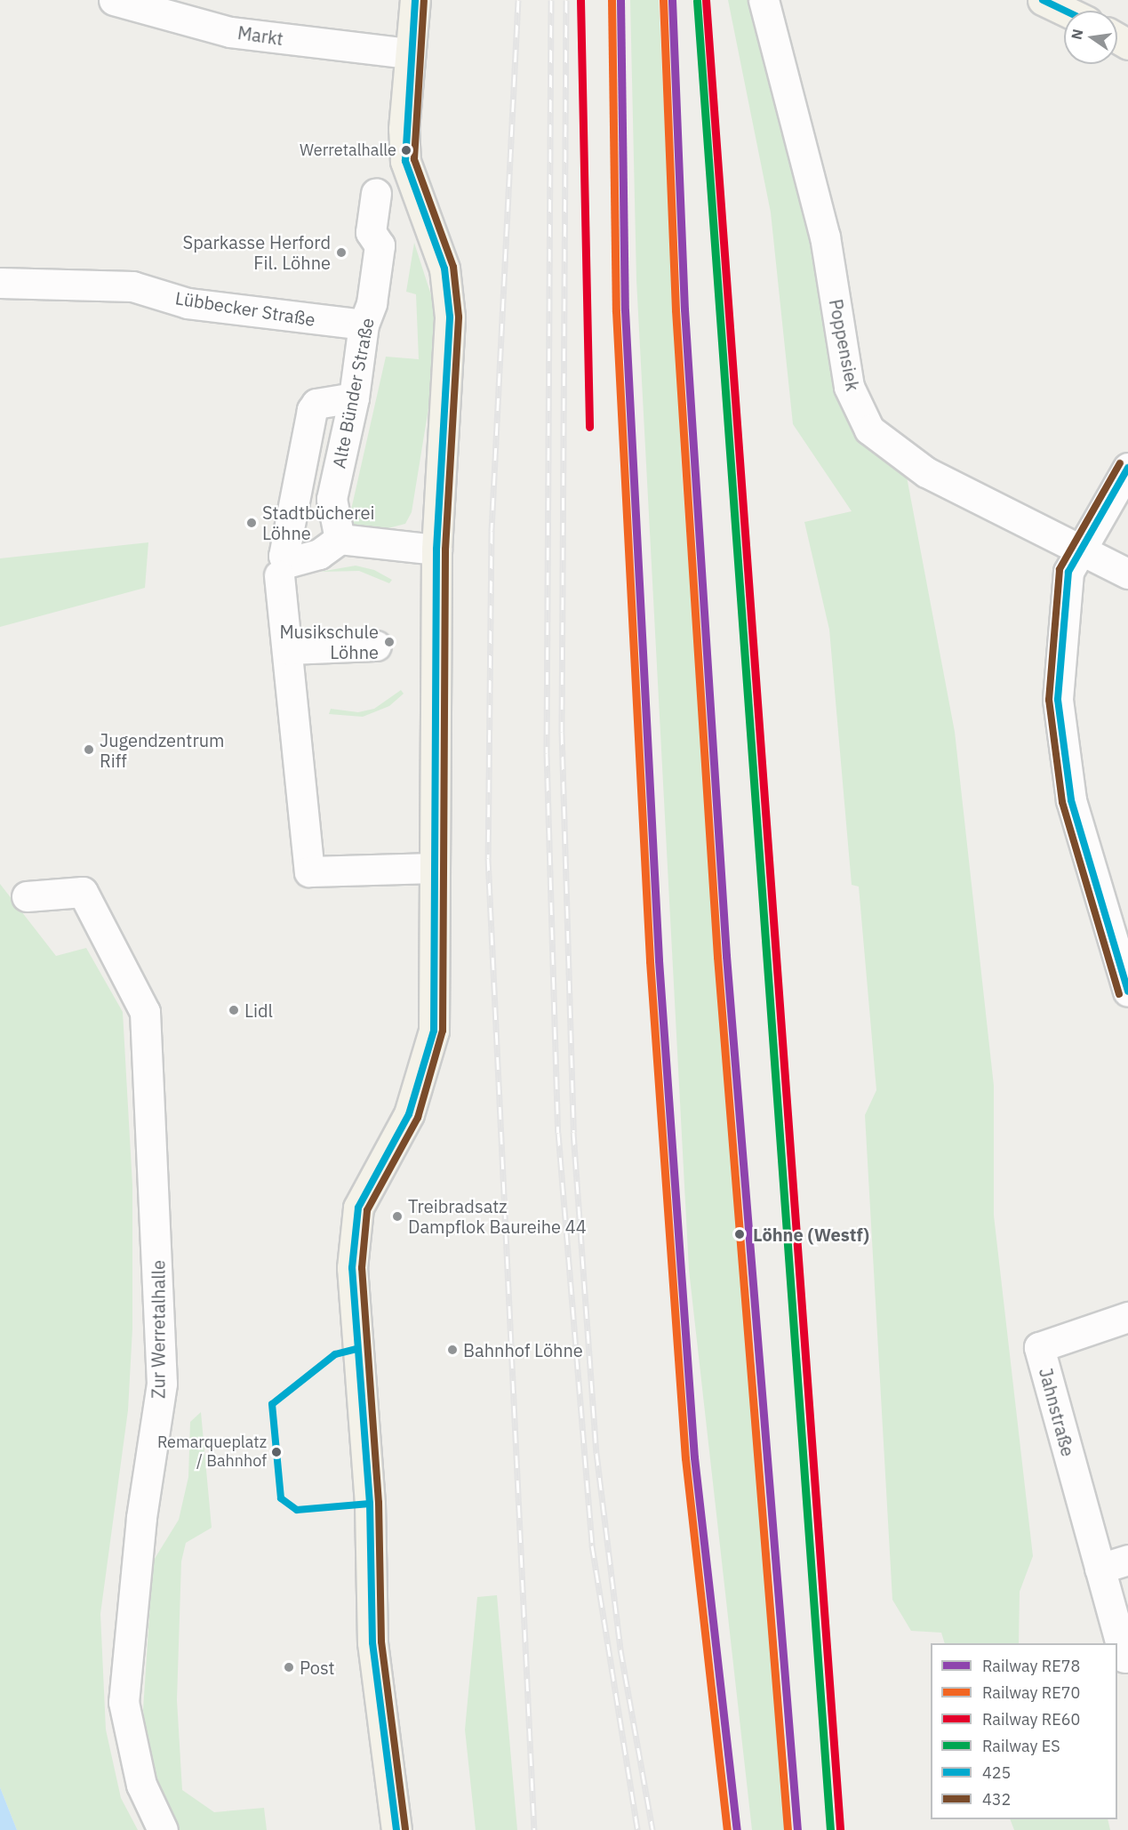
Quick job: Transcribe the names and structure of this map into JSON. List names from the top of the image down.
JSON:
{
  "streets": {
    "street": [
      "Markt",
      "Lübbecker Straße",
      "Poppensiek",
      "Alte Bünder Straße",
      "Zur Werretalhalle",
      "Jahnstraße"
    ]
  },
  "crossings": [
    ["Lübbecker Straße", "Alte Bünder Straße"]
  ],
  "places": [
    "Werretalhalle",
    "Sparkasse Herford Fil. Löhne",
    "Stadtbücherei Löhne",
    "Musikschule Löhne",
    "Jugendzentrum Riff",
    "Lidl",
    "Treibradsatz Dampflok Baureihe 44",
    "Löhne (Westf)",
    "Bahnhof Löhne",
    "Remarqueplatz / Bahnhof",
    "Post"
  ],
  "lines": [
    "rail line RE78",
    "rail line RE70",
    "rail line RE60",
    "transit line 425",
    "rail line ES",
    "transit line 432"
  ],
  "legend": [
    "Railway RE78",
    "Railway RE70",
    "Railway RE60",
    "Railway ES",
    "425",
    "432"
  ],
  "north": "left"
}
